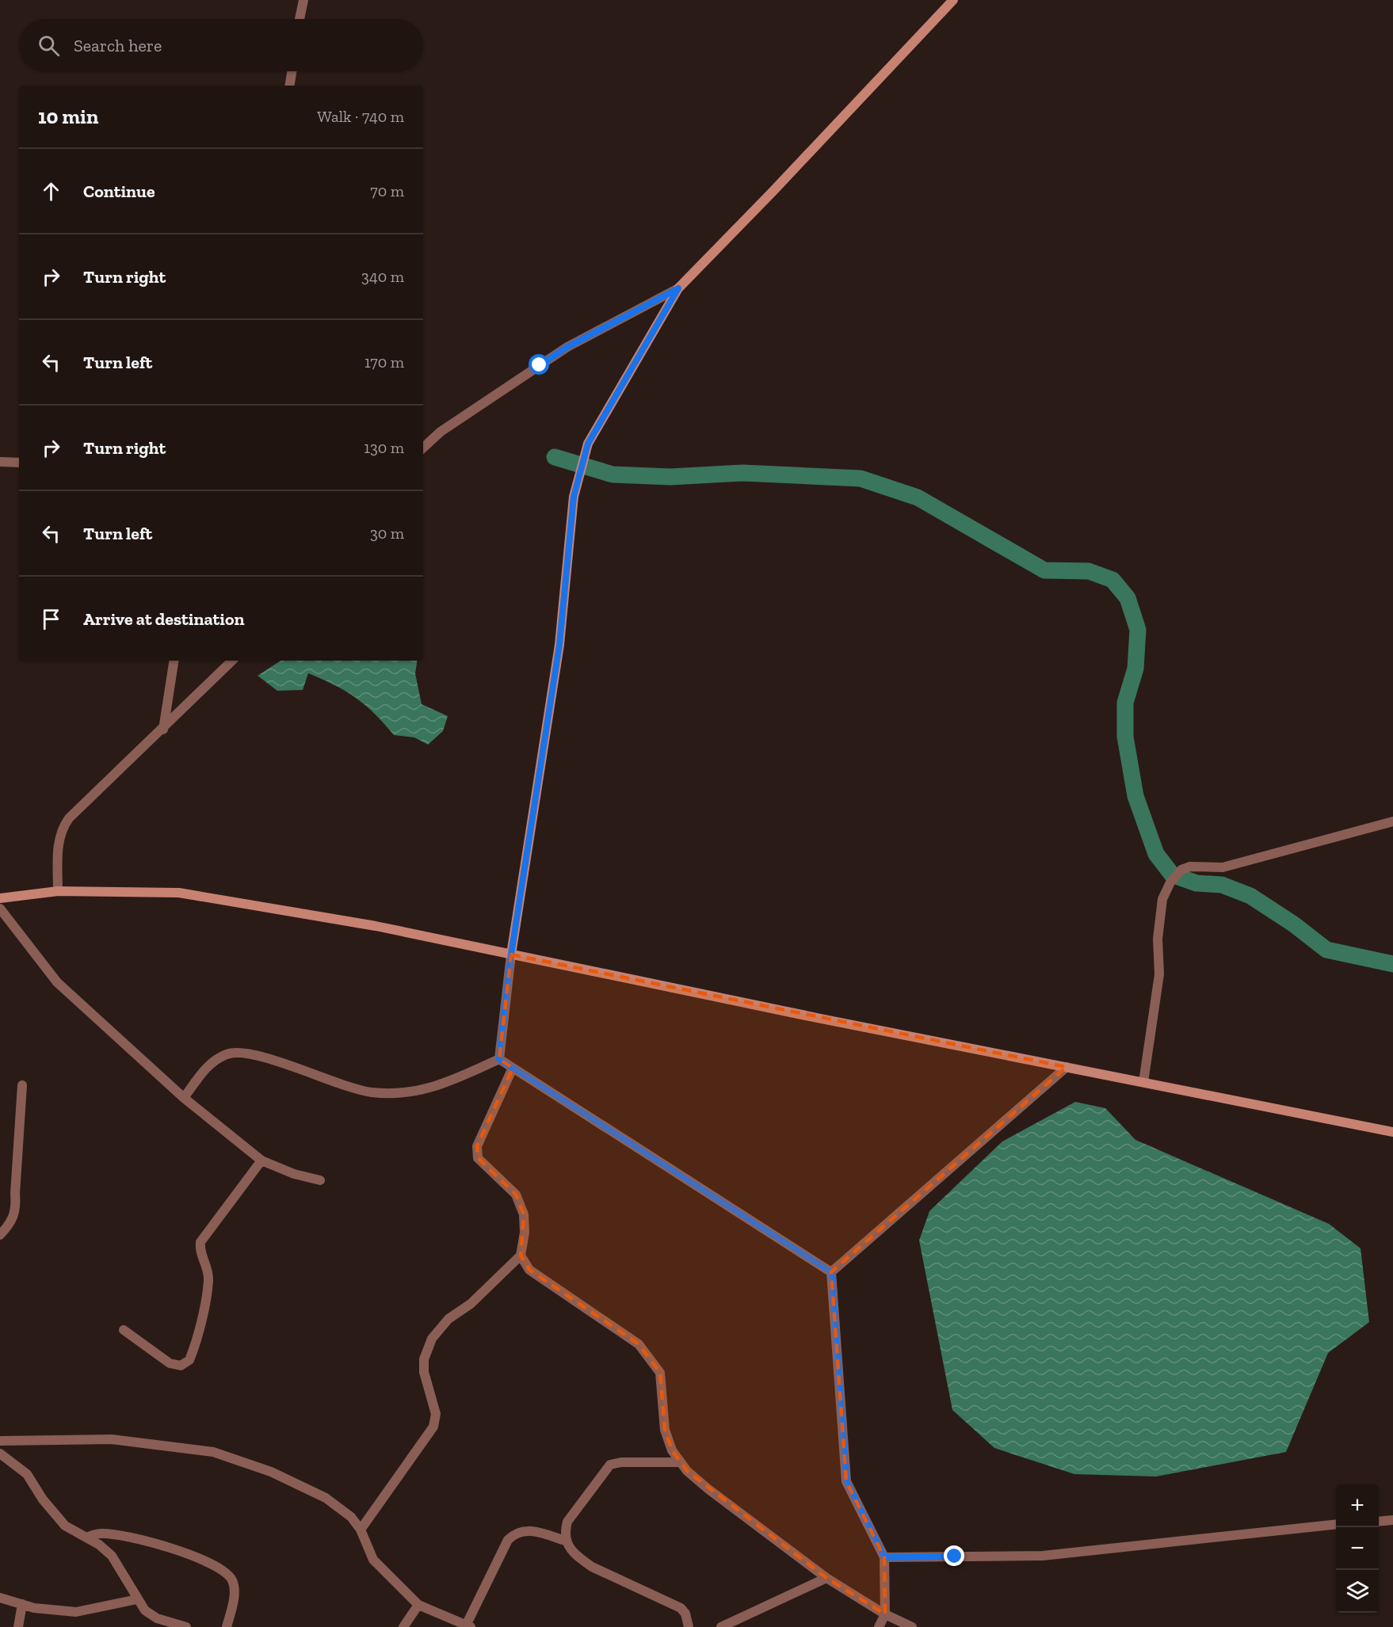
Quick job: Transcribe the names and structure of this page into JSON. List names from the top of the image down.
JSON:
{
  "page": {
    "search": "Search here",
    "heading": ["10 min", "Walk · 740 m"],
    "list": [
      ["Continue", "70 m"],
      ["Turn right", "340 m"],
      ["Turn left", "170 m"],
      ["Turn right", "130 m"],
      ["Turn left", "30 m"],
      "Arrive at destination"
    ],
    "map_buttons": ["+", "−"]
  }
}
